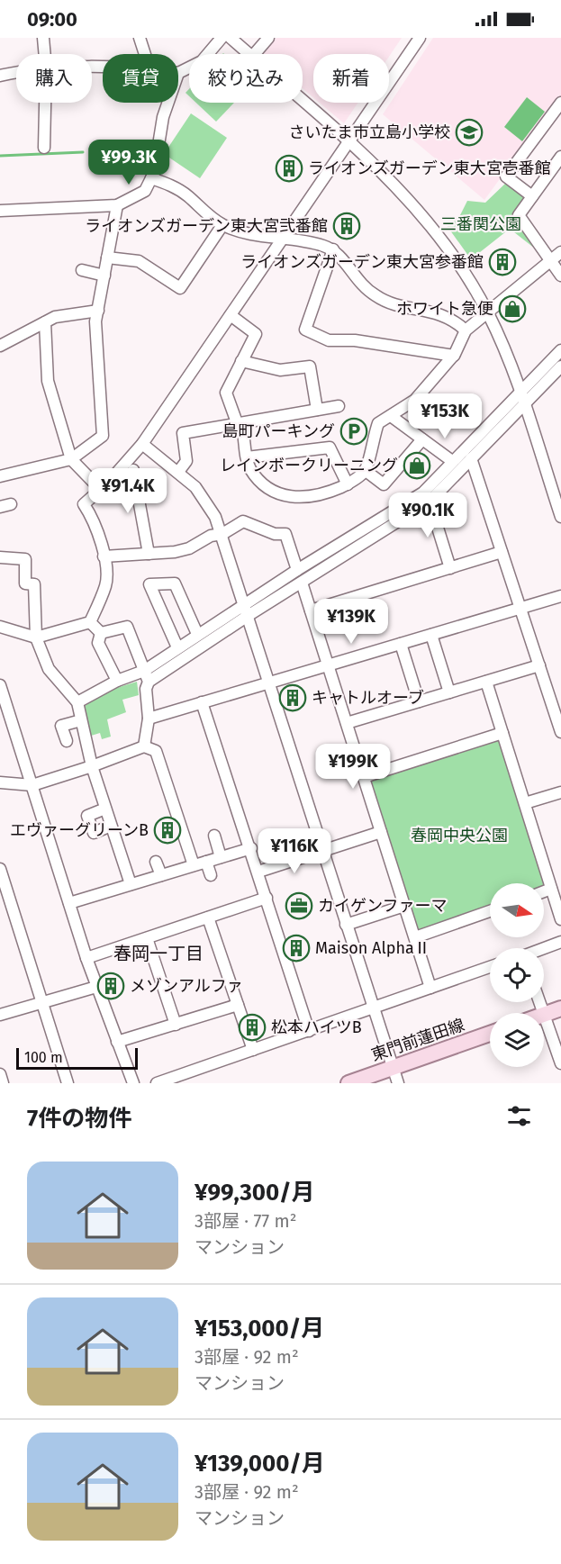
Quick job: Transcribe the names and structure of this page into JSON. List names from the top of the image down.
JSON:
{
  "streets": {
    "main road": ["東門前蓮田線"]
  },
  "districts": ["春岡一丁目"],
  "parks": ["三番関公園", "春岡中央公園"],
  "places": {
    "school or university": ["さいたま市立島小学校"],
    "building": [
      "ライオンズガーデン東大宮壱番館",
      "ライオンズガーデン東大宮弐番館",
      "ライオンズガーデン東大宮参番館",
      "キャトルオーブ",
      "エヴァーグリーンB",
      "Maison AlphaⅡ",
      "メゾンアルファ",
      "松本ハイツB"
    ],
    "shop": ["ホワイト急便", "レインボークリーニング"],
    "parking": ["島町パーキング"],
    "office": ["カイゲンファーマ"]
  },
  "scale_bar": "100 m",
  "north": "right",
  "page": {
    "status": "09:00",
    "chip": [
      "購入",
      "賃貸",
      "絞り込み",
      "新着"
    ],
    "price": [
      "¥99.3K",
      "¥153K",
      "¥91.4K",
      "¥90.1K",
      "¥139K",
      "¥199K",
      "¥116K"
    ],
    "scale": "100 m",
    "heading": "7件の物件",
    "list": [
      {
        "name": "¥99,300/月",
        "note": "3部屋 · 77 m² · マンション"
      },
      {
        "name": "¥153,000/月",
        "note": "3部屋 · 92 m² · マンション"
      },
      {
        "name": "¥139,000/月",
        "note": "3部屋 · 92 m² · マンション"
      }
    ]
  }
}
